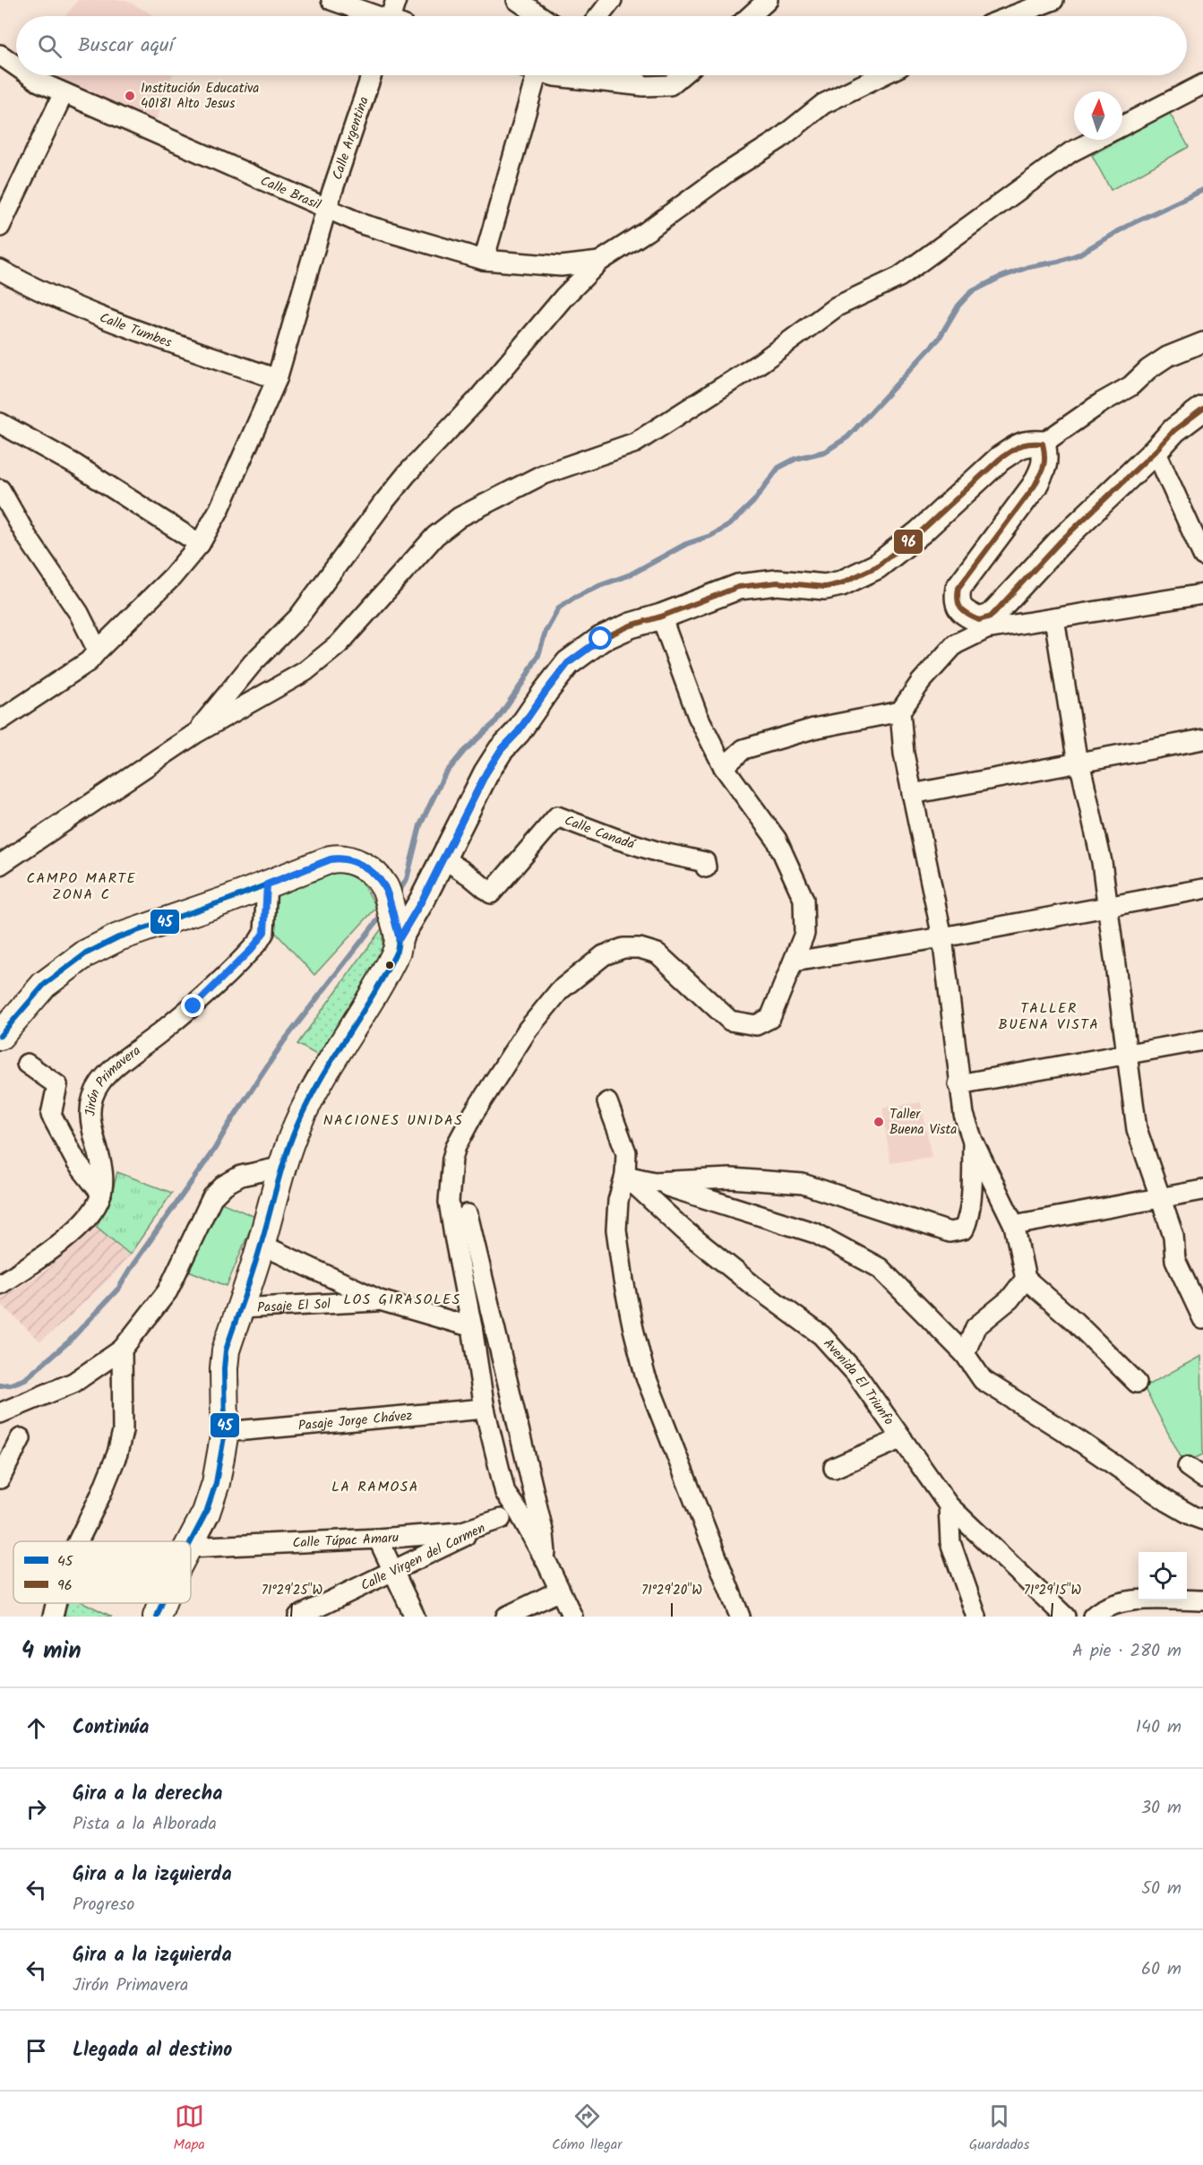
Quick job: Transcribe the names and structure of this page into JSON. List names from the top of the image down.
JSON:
{
  "streets": {
    "street": [
      "Calle Argentina",
      "Calle Brasil",
      "Calle Tumbes",
      "Calle Canadá",
      "Jirón Primavera",
      "Pasaje El Sol",
      "Avenida El Triunfo",
      "Pasaje Jorge Chávez",
      "Calle Túpac Amaru",
      "Calle Virgen del Carmen"
    ]
  },
  "crossings": [
    ["Calle Argentina", "Calle Brasil"],
    ["Calle Argentina", "Calle Tumbes"],
    ["Calle Túpac Amaru", "Calle Virgen del Carmen"]
  ],
  "districts": [
    "CAMPO MARTE ZONA C",
    "TALLER BUENA VISTA",
    "NACIONES UNIDAS",
    "LOS GIRASOLES",
    "LA RAMOSA"
  ],
  "places": ["Institución Educativa 40181 Alto Jesus", "Taller Buena Vista"],
  "lines": ["transit line 96", "transit line 45"],
  "legend": ["45", "96"],
  "north": "top",
  "page": {
    "search": "Buscar aquí",
    "heading": ["4 min", "A pie · 280 m"],
    "list": [
      ["Continúa", "140 m"],
      ["Gira a la derecha", "Pista a la Alborada", "30 m"],
      ["Gira a la izquierda", "Progreso", "50 m"],
      ["Gira a la izquierda", "Jirón Primavera", "60 m"],
      "Llegada al destino"
    ],
    "nav": ["Mapa", "Cómo llegar", "Guardados"]
  },
  "coordinates": ["71°29'25\"W", "71°29'20\"W", "71°29'15\"W"]
}
